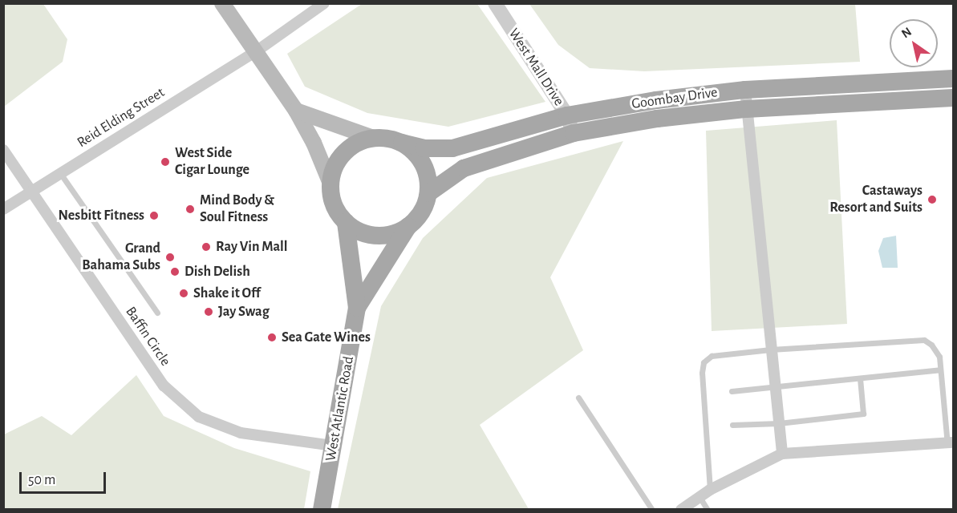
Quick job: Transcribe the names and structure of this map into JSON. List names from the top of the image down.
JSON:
{
  "streets": {
    "main road": ["Goombay Drive", "West Atlantic Road"],
    "street": ["West Mall Drive", "Reid Elding Street", "Baffin Circle"]
  },
  "crossings": [
    ["West Mall Drive", "Goombay Drive"],
    ["Goombay Drive", "West Atlantic Road"],
    ["Reid Elding Street", "Baffin Circle"],
    ["Baffin Circle", "West Atlantic Road"]
  ],
  "places": [
    "West Side Cigar Lounge",
    "Castaways Resort and Suits",
    "Mind Body & Soul Fitness",
    "Nesbitt Fitness",
    "Ray Vin Mall",
    "Grand Bahama Subs",
    "Dish Delish",
    "Shake it Off",
    "Jay Swag",
    "Sea Gate Wines"
  ],
  "scale_bar": "50 m",
  "north": "top left"
}
